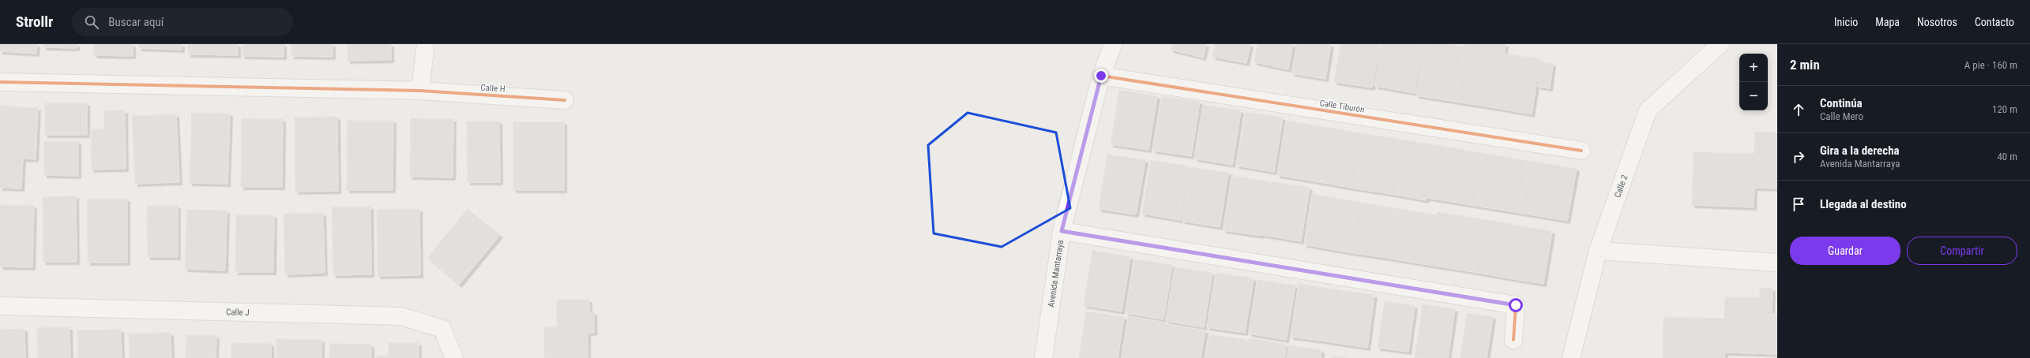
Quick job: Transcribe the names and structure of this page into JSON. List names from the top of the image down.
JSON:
{
  "streets": {
    "street": [
      "Calle H",
      "Calle Tiburón",
      "Calle 2",
      "Avenida Mantarraya",
      "Calle J"
    ]
  },
  "crossings": [
    ["Calle Tiburón", "Avenida Mantarraya"]
  ],
  "page": {
    "header": "Strollr",
    "search": "Buscar aquí",
    "nav": [
      "Inicio",
      "Mapa",
      "Nosotros",
      "Contacto"
    ],
    "heading": ["2 min", "A pie · 160 m"],
    "map_buttons": ["+", "−"],
    "list": [
      ["Continúa", "Calle Mero", "120 m"],
      ["Gira a la derecha", "Avenida Mantarraya", "40 m"],
      "Llegada al destino"
    ],
    "buttons": ["Guardar", "Compartir"]
  }
}
